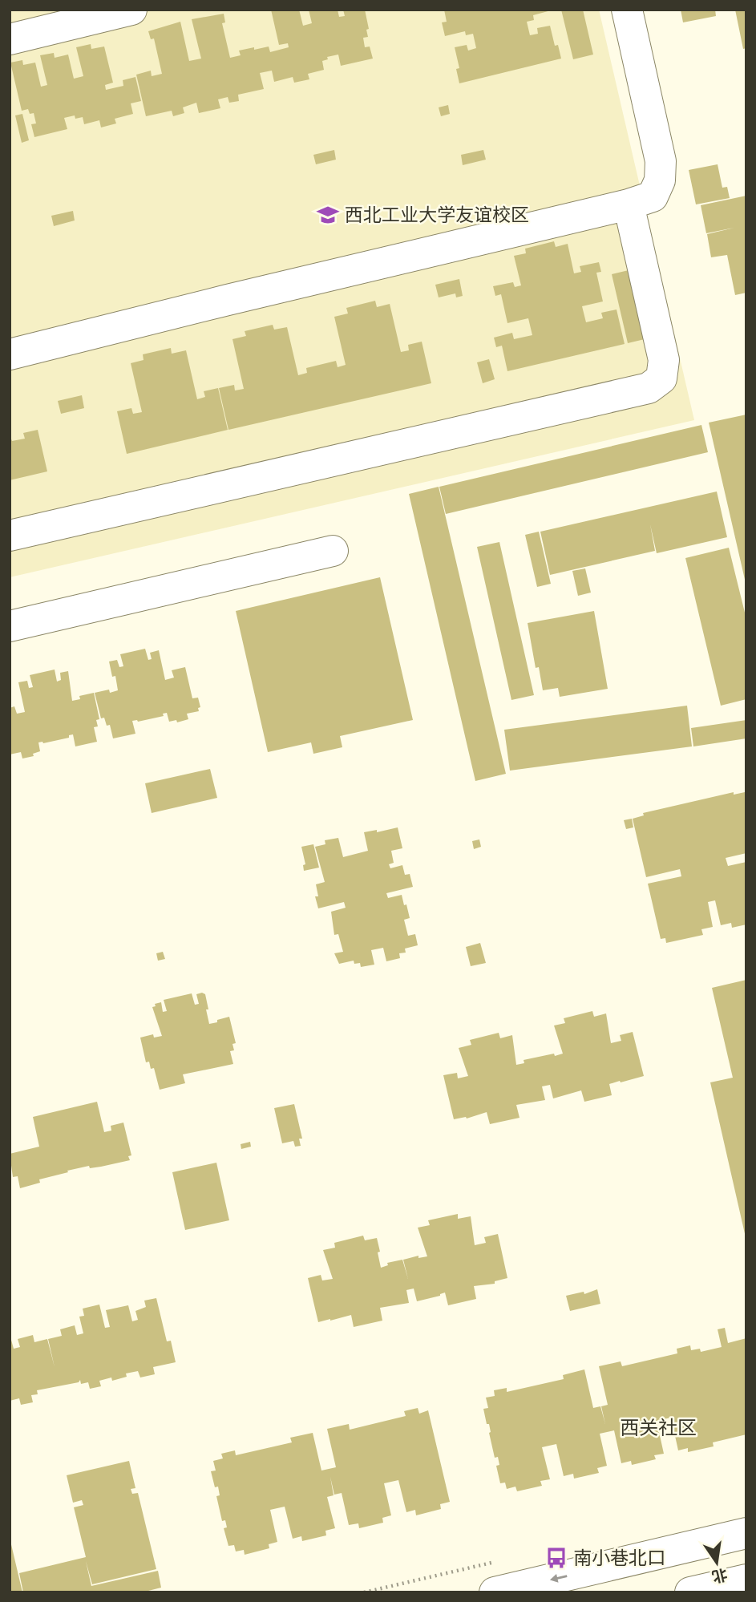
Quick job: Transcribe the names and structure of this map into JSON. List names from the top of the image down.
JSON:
{
  "districts": ["西关社区"],
  "places": {
    "school or university": ["西北工业大学友谊校区"],
    "bus stop": ["南小巷北口"]
  },
  "north": "bottom"
}
